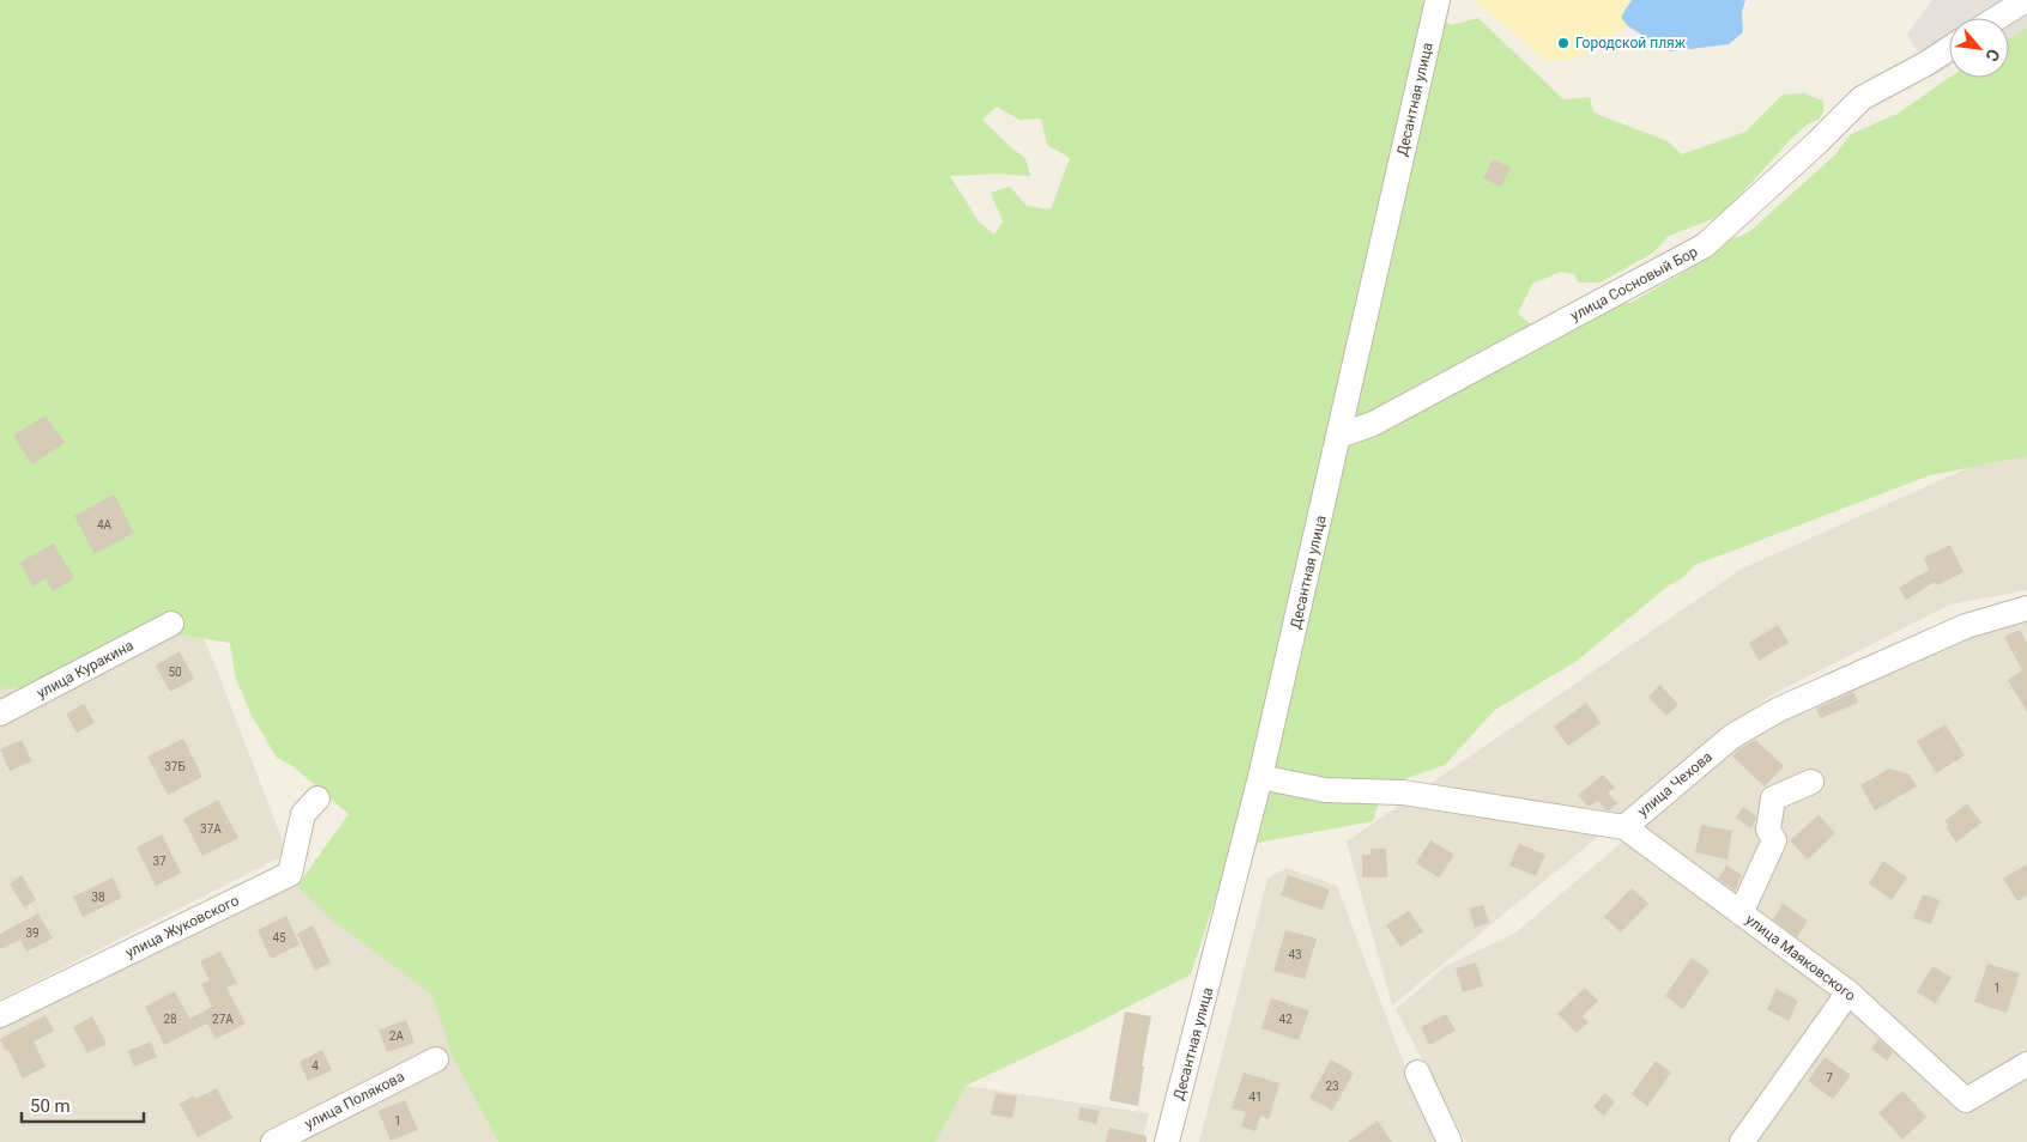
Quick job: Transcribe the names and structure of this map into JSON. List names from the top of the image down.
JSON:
{
  "streets": {
    "street": [
      "Десантная улица",
      "улица Сосновый Бор",
      "улица Куракина",
      "улица Чехова",
      "улица Жуковского",
      "улица Маяковского",
      "улица Полякова"
    ]
  },
  "crossings": [
    ["Десантная улица", "улица Сосновый Бор"],
    ["Десантная улица", "улица Чехова"],
    ["улица Чехова", "улица Маяковского"]
  ],
  "places": ["Городской пляж"],
  "house_numbers": [
    "4А",
    "50",
    "37Б",
    "37А",
    "37",
    "38",
    "39",
    "45",
    "43",
    "1",
    "28",
    "27А",
    "42",
    "2А",
    "4",
    "7",
    "23",
    "41",
    "1"
  ],
  "scale_bar": "50 m",
  "north": "bottom right"
}
